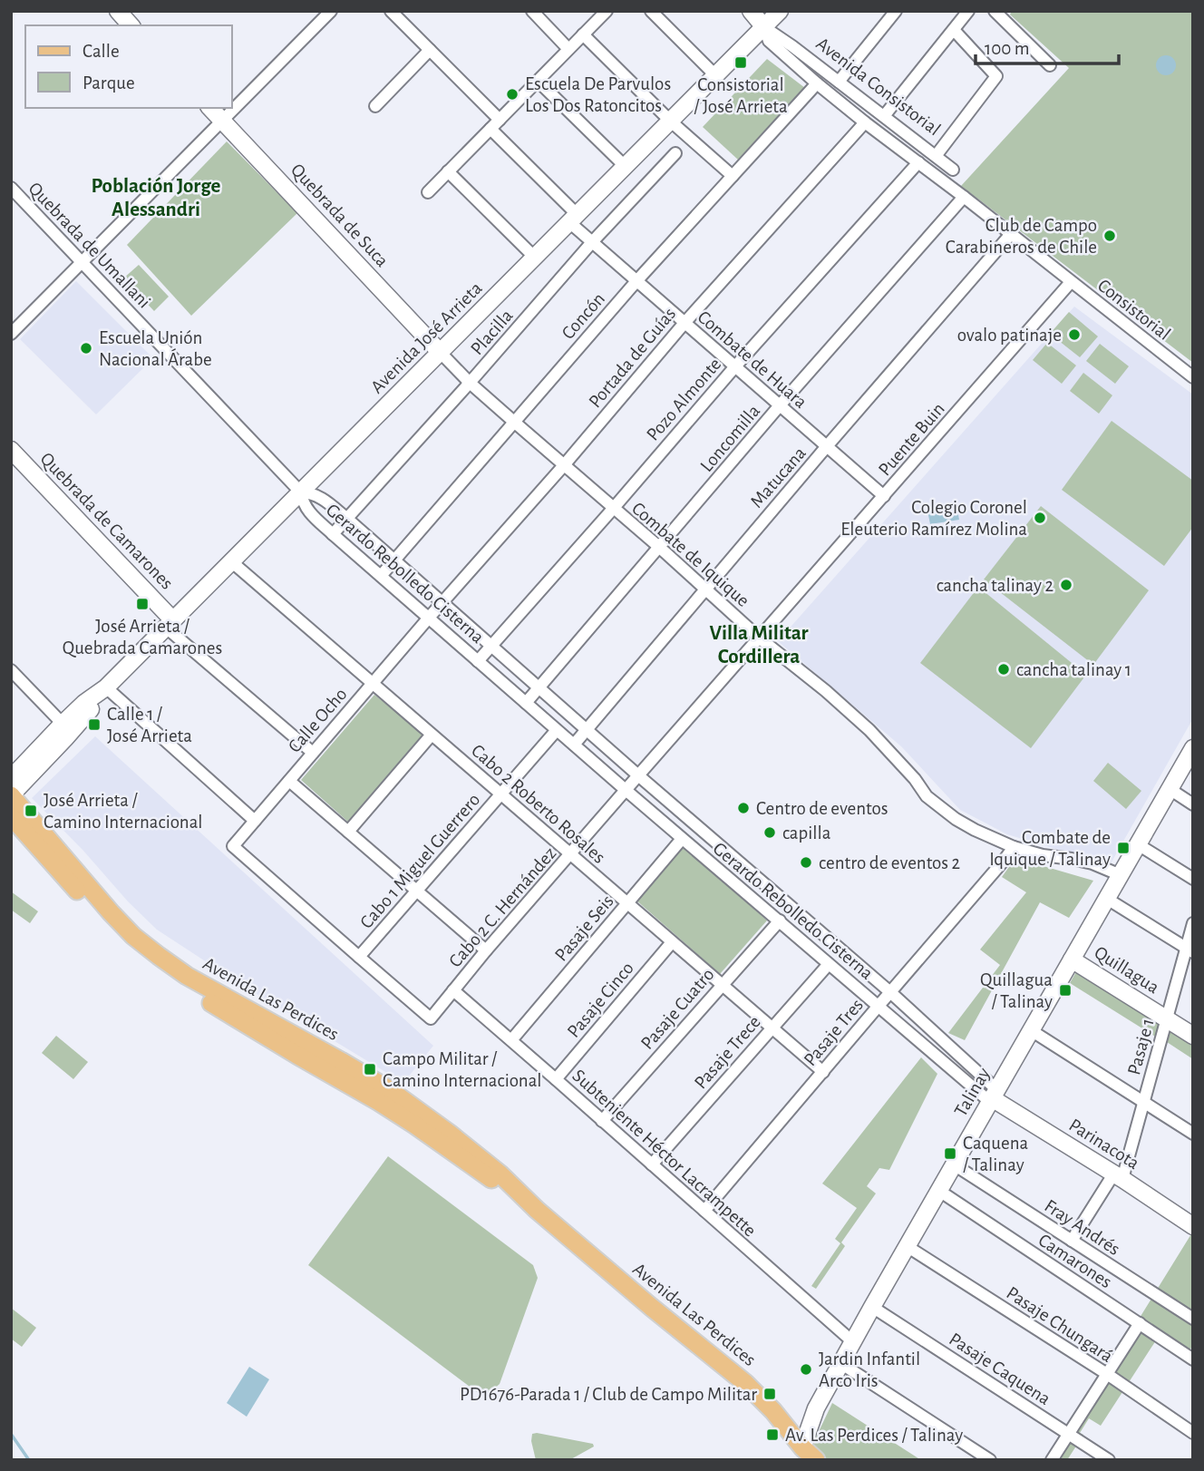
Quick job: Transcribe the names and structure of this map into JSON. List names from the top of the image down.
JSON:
{
  "streets": {
    "main road": ["Avenida Las Perdices"],
    "street": [
      "Avenida Consistorial",
      "Quebrada de Suca",
      "Quebrada de Umallani",
      "Consistorial",
      "Concón",
      "Placilla",
      "Avenida José Arrieta",
      "Portada de Guías",
      "Combate de Huara",
      "Pozo Almonte",
      "Loncomilla",
      "Puente Buin",
      "Matucana",
      "Quebrada de Camarones",
      "Combate de Iquique",
      "Gerardo Rebolledo Cisterna",
      "Calle Ocho",
      "Cabo 2 Roberto Rosales",
      "Cabo 1 Miguel Guerrero",
      "Cabo 2 C. Hernández",
      "Pasaje Seis",
      "Quillagua",
      "Pasaje Cinco",
      "Pasaje Cuatro",
      "Pasaje Tres",
      "Pasaje 1",
      "Pasaje Trece",
      "Talinay",
      "Parinacota",
      "Subteniente Héctor Lacrampette",
      "Fray Andrés",
      "Camarones",
      "Pasaje Chungará",
      "Pasaje Caquena"
    ]
  },
  "crossings": [
    ["Avenida Consistorial", "Consistorial"],
    ["Avenida Consistorial", "Avenida José Arrieta"],
    ["Quebrada de Suca", "Avenida José Arrieta"],
    ["Quebrada de Suca", "Combate de Iquique"],
    ["Quebrada de Umallani", "Avenida José Arrieta"],
    ["Quebrada de Umallani", "Gerardo Rebolledo Cisterna"],
    ["Consistorial", "Concón"],
    ["Consistorial", "Avenida José Arrieta"],
    ["Consistorial", "Portada de Guías"],
    ["Consistorial", "Pozo Almonte"],
    ["Consistorial", "Loncomilla"],
    ["Consistorial", "Puente Buin"],
    ["Consistorial", "Matucana"],
    ["Concón", "Combate de Huara"],
    ["Concón", "Combate de Iquique"],
    ["Concón", "Gerardo Rebolledo Cisterna"],
    ["Placilla", "Combate de Huara"],
    ["Placilla", "Combate de Iquique"],
    ["Placilla", "Gerardo Rebolledo Cisterna"],
    ["Avenida José Arrieta", "Combate de Huara"],
    ["Avenida José Arrieta", "Quebrada de Camarones"],
    ["Avenida José Arrieta", "Combate de Iquique"],
    ["Avenida José Arrieta", "Gerardo Rebolledo Cisterna"],
    ["Avenida José Arrieta", "Cabo 2 Roberto Rosales"],
    ["Avenida José Arrieta", "Avenida Las Perdices"],
    ["Portada de Guías", "Combate de Huara"],
    ["Portada de Guías", "Combate de Iquique"],
    ["Portada de Guías", "Gerardo Rebolledo Cisterna"],
    ["Portada de Guías", "Calle Ocho"],
    ["Combate de Huara", "Pozo Almonte"],
    ["Combate de Huara", "Loncomilla"],
    ["Combate de Huara", "Puente Buin"],
    ["Combate de Huara", "Matucana"],
    ["Pozo Almonte", "Combate de Iquique"],
    ["Pozo Almonte", "Gerardo Rebolledo Cisterna"],
    ["Loncomilla", "Combate de Iquique"],
    ["Loncomilla", "Gerardo Rebolledo Cisterna"],
    ["Puente Buin", "Combate de Iquique"],
    ["Puente Buin", "Gerardo Rebolledo Cisterna"],
    ["Puente Buin", "Cabo 2 C. Hernández"],
    ["Matucana", "Combate de Iquique"],
    ["Matucana", "Gerardo Rebolledo Cisterna"],
    ["Combate de Iquique", "Pasaje Tres"],
    ["Combate de Iquique", "Talinay"],
    ["Gerardo Rebolledo Cisterna", "Calle Ocho"],
    ["Gerardo Rebolledo Cisterna", "Cabo 1 Miguel Guerrero"],
    ["Gerardo Rebolledo Cisterna", "Cabo 2 C. Hernández"],
    ["Gerardo Rebolledo Cisterna", "Pasaje Seis"],
    ["Gerardo Rebolledo Cisterna", "Pasaje Cuatro"],
    ["Gerardo Rebolledo Cisterna", "Pasaje Tres"],
    ["Gerardo Rebolledo Cisterna", "Pasaje Trece"],
    ["Gerardo Rebolledo Cisterna", "Talinay"],
    ["Gerardo Rebolledo Cisterna", "Parinacota"],
    ["Calle Ocho", "Cabo 2 Roberto Rosales"],
    ["Calle Ocho", "Cabo 1 Miguel Guerrero"],
    ["Calle Ocho", "Cabo 2 C. Hernández"],
    ["Cabo 2 Roberto Rosales", "Cabo 1 Miguel Guerrero"],
    ["Cabo 2 Roberto Rosales", "Cabo 2 C. Hernández"],
    ["Cabo 2 Roberto Rosales", "Pasaje Seis"],
    ["Cabo 2 Roberto Rosales", "Pasaje Cinco"],
    ["Cabo 2 Roberto Rosales", "Pasaje Cuatro"],
    ["Cabo 2 Roberto Rosales", "Pasaje Tres"],
    ["Cabo 2 Roberto Rosales", "Pasaje Trece"],
    ["Cabo 1 Miguel Guerrero", "Cabo 2 C. Hernández"],
    ["Cabo 2 C. Hernández", "Subteniente Héctor Lacrampette"],
    ["Pasaje Seis", "Subteniente Héctor Lacrampette"],
    ["Quillagua", "Pasaje 1"],
    ["Quillagua", "Talinay"],
    ["Avenida Las Perdices", "Talinay"],
    ["Pasaje Cinco", "Subteniente Héctor Lacrampette"],
    ["Pasaje Cuatro", "Subteniente Héctor Lacrampette"],
    ["Pasaje Tres", "Subteniente Héctor Lacrampette"],
    ["Pasaje 1", "Parinacota"],
    ["Pasaje 1", "Fray Andrés"],
    ["Pasaje Trece", "Subteniente Héctor Lacrampette"],
    ["Talinay", "Parinacota"],
    ["Talinay", "Subteniente Héctor Lacrampette"],
    ["Talinay", "Fray Andrés"],
    ["Talinay", "Camarones"],
    ["Talinay", "Pasaje Chungará"],
    ["Talinay", "Pasaje Caquena"]
  ],
  "districts": ["Población Jorge Alessandri", "Villa Militar Cordillera"],
  "places": {
    "transit": [
      "Consistorial / José Arrieta",
      "José Arrieta / Quebrada Camarones",
      "Calle 1 / José Arrieta",
      "José Arrieta / Camino Internacional",
      "Combate de Iquique / Talinay",
      "Quillagua / Talinay",
      "Campo Militar / Camino Internacional",
      "Caquena / Talinay",
      "PD1676-Parada 1 / Club de Campo Militar",
      "Av. Las Perdices / Talinay"
    ],
    "other": [
      "Escuela De Parvulos Los Dos Ratoncitos",
      "Club de Campo Carabineros de Chile",
      "ovalo patinaje",
      "Escuela Unión Nacional Árabe",
      "Colegio Coronel Eleuterio Ramírez Molina",
      "cancha talinay 2",
      "cancha talinay 1",
      "Centro de eventos",
      "capilla",
      "centro de eventos 2",
      "Jardin Infantil Arco Iris"
    ]
  },
  "legend": ["Calle", "Parque"],
  "scale_bar": "100 m"
}
